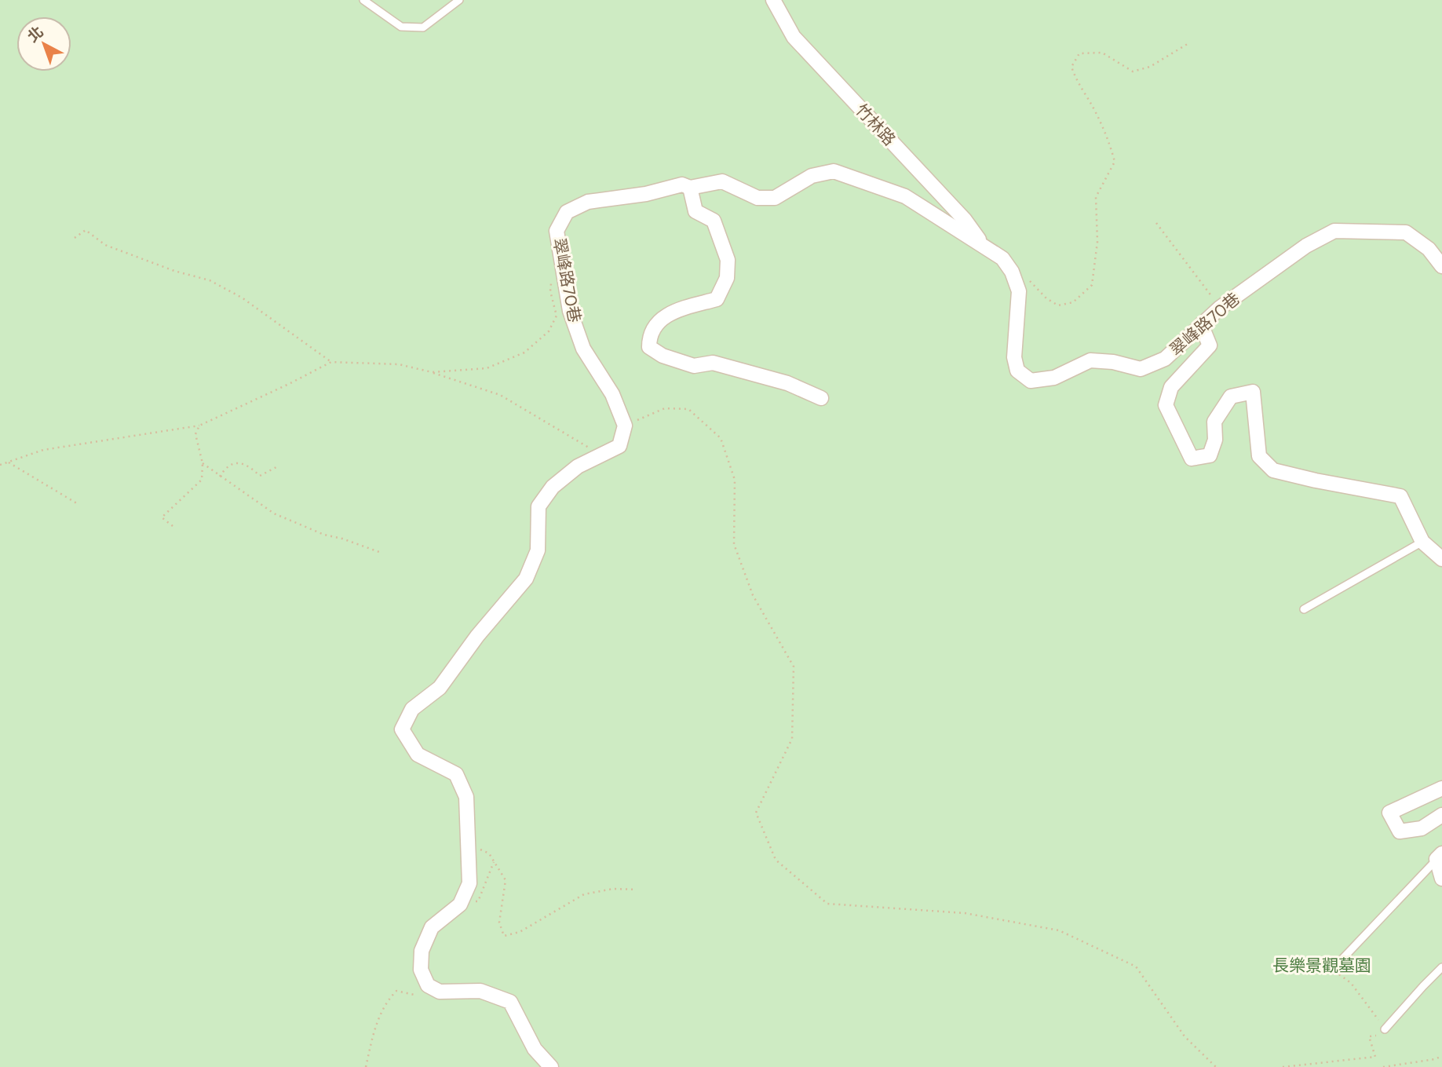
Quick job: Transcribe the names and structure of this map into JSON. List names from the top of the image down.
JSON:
{
  "streets": {
    "street": ["竹林路", "翠峰路70巷"]
  },
  "crossings": [
    ["竹林路", "翠峰路70巷"]
  ],
  "parks": ["長樂景觀墓園"],
  "north": "top left"
}
